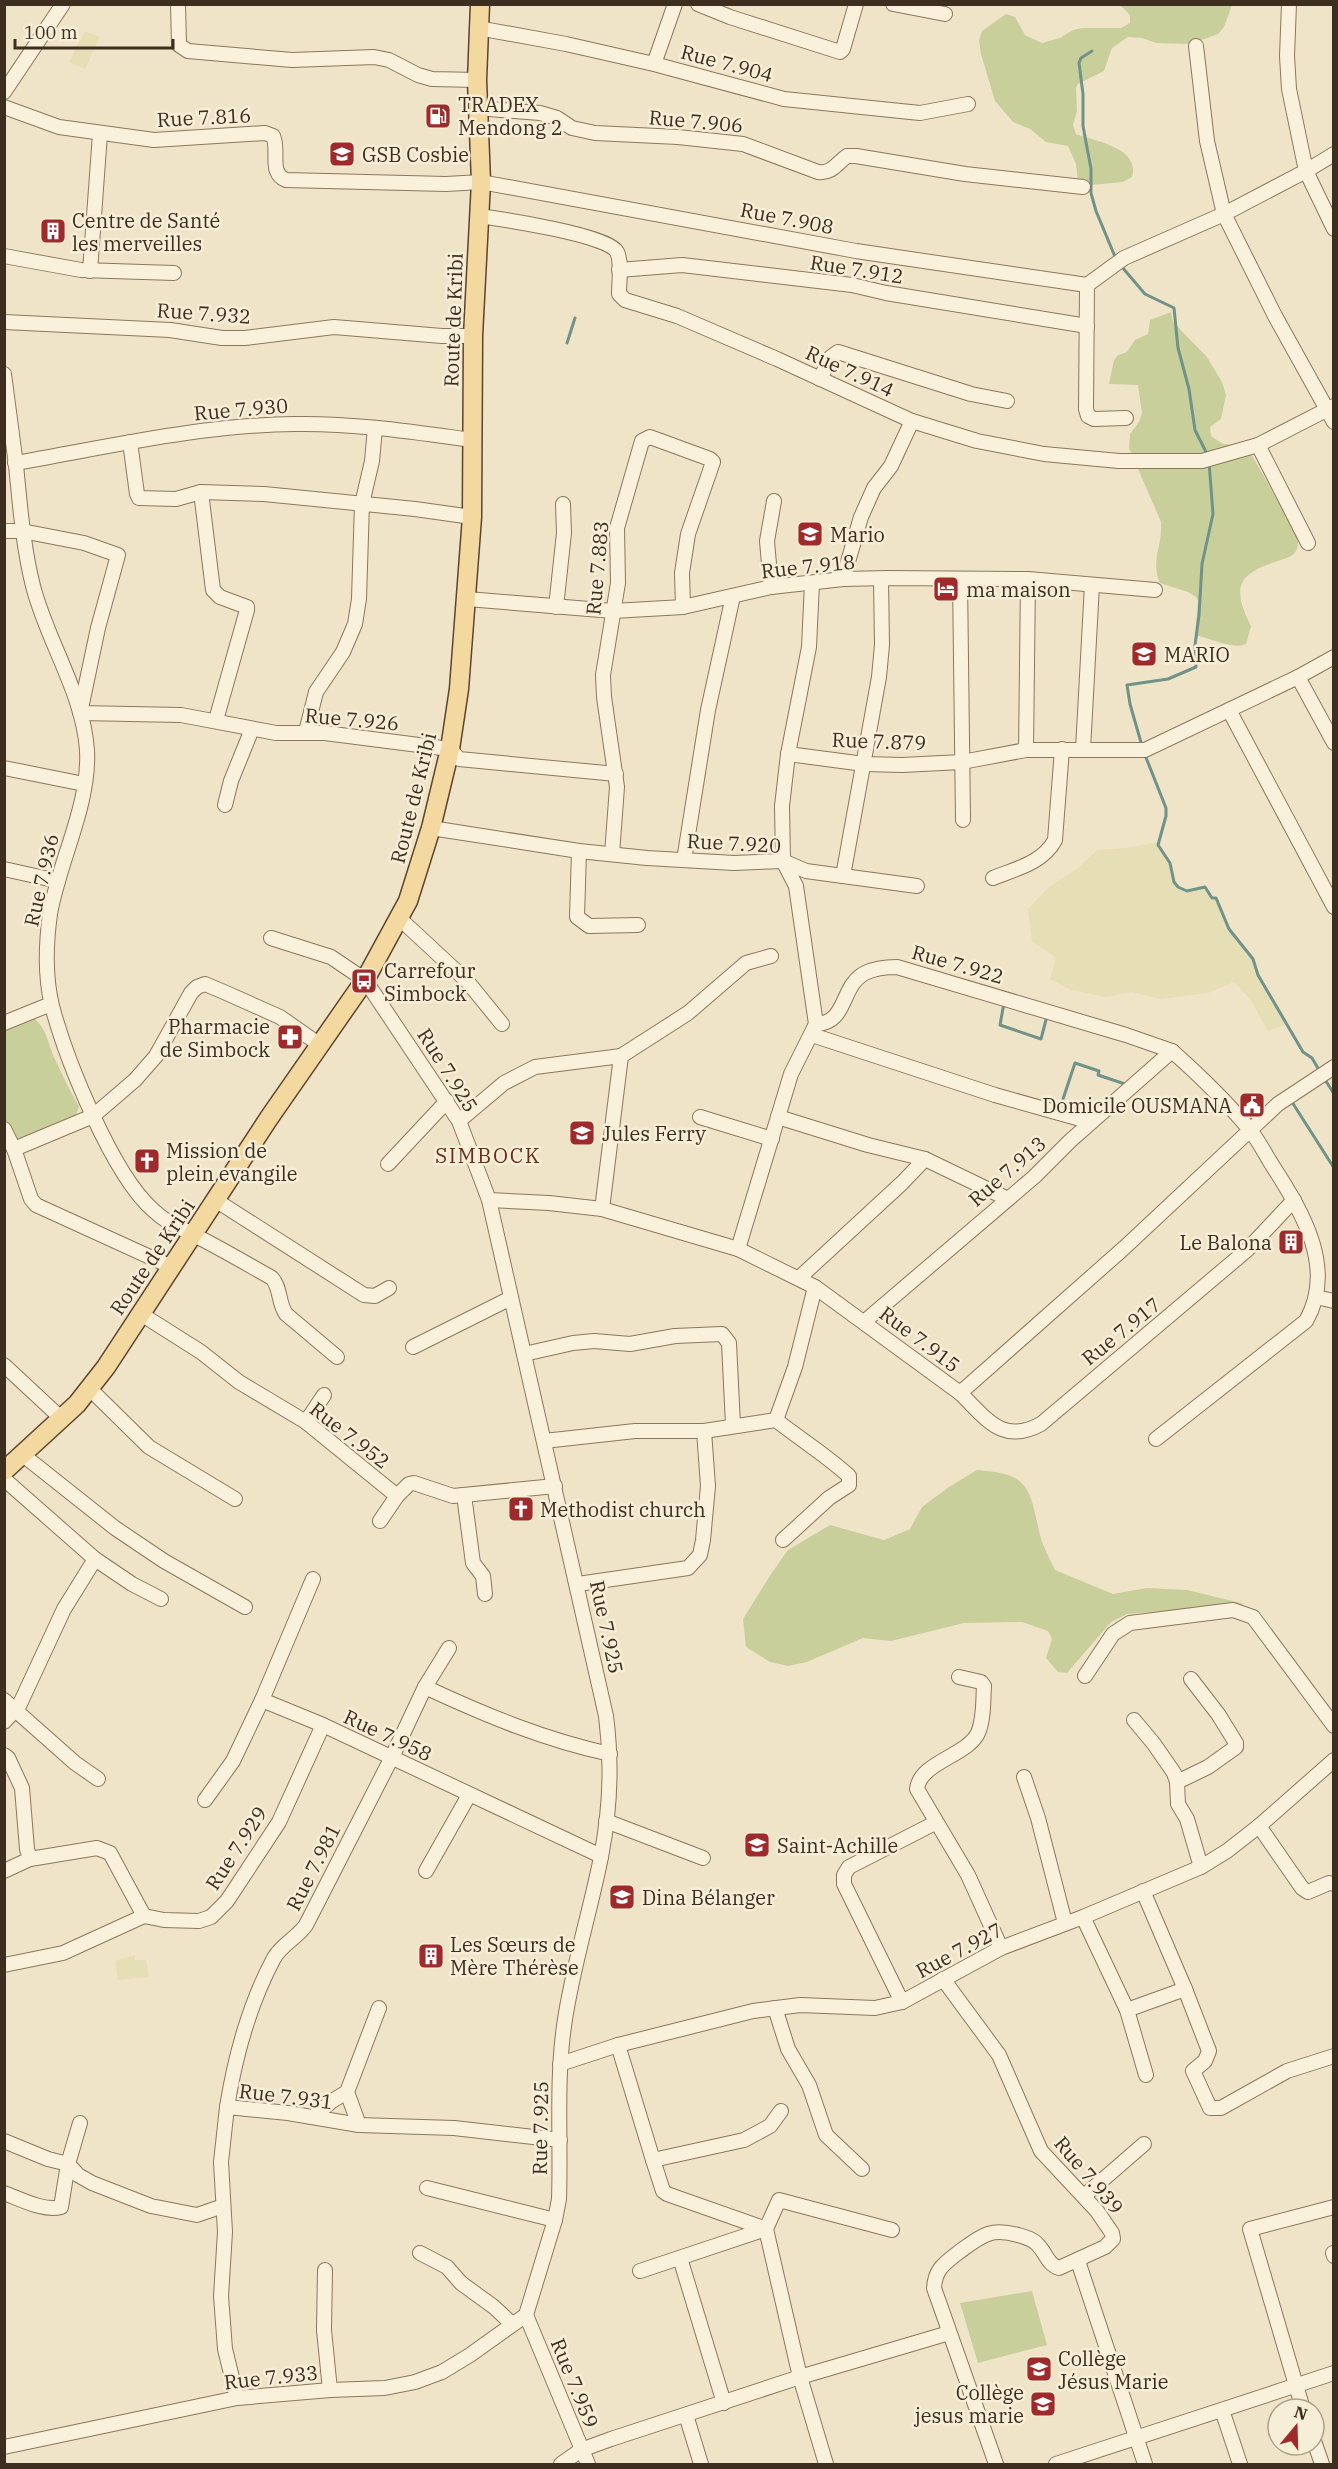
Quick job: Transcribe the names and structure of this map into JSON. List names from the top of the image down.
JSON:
{
  "streets": {
    "main road": ["Route de Kribi"],
    "street": [
      "Rue 7.904",
      "Rue 7.816",
      "Rue 7.906",
      "Rue 7.908",
      "Rue 7.912",
      "Rue 7.932",
      "Rue 7.914",
      "Rue 7.930",
      "Rue 7.918",
      "Rue 7.883",
      "Rue 7.926",
      "Rue 7.879",
      "Rue 7.920",
      "Rue 7.936",
      "Rue 7.922",
      "Rue 7.925",
      "Rue 7.913",
      "Rue 7.917",
      "Rue 7.915",
      "Rue 7.952",
      "Rue 7.958",
      "Rue 7.929",
      "Rue 7.981",
      "Rue 7.927",
      "Rue 7.931",
      "Rue 7.939",
      "Rue 7.933",
      "Rue 7.959"
    ]
  },
  "crossings": [
    ["Rue 7.904", "Route de Kribi"],
    ["Rue 7.816", "Rue 7.908"],
    ["Rue 7.816", "Route de Kribi"],
    ["Rue 7.906", "Route de Kribi"],
    ["Rue 7.908", "Route de Kribi"],
    ["Rue 7.912", "Rue 7.914"],
    ["Rue 7.932", "Route de Kribi"],
    ["Route de Kribi", "Rue 7.914"],
    ["Route de Kribi", "Rue 7.930"],
    ["Route de Kribi", "Rue 7.918"],
    ["Route de Kribi", "Rue 7.926"],
    ["Route de Kribi", "Rue 7.920"],
    ["Route de Kribi", "Rue 7.936"],
    ["Route de Kribi", "Rue 7.925"],
    ["Route de Kribi", "Rue 7.952"],
    ["Rue 7.930", "Rue 7.936"],
    ["Rue 7.918", "Rue 7.883"],
    ["Rue 7.883", "Rue 7.926"],
    ["Rue 7.883", "Rue 7.920"],
    ["Rue 7.926", "Rue 7.936"],
    ["Rue 7.922", "Rue 7.913"],
    ["Rue 7.922", "Rue 7.915"],
    ["Rue 7.925", "Rue 7.915"],
    ["Rue 7.925", "Rue 7.952"],
    ["Rue 7.925", "Rue 7.958"],
    ["Rue 7.925", "Rue 7.927"],
    ["Rue 7.925", "Rue 7.931"],
    ["Rue 7.925", "Rue 7.933"],
    ["Rue 7.925", "Rue 7.959"],
    ["Rue 7.913", "Rue 7.915"],
    ["Rue 7.917", "Rue 7.915"],
    ["Rue 7.958", "Rue 7.929"],
    ["Rue 7.958", "Rue 7.981"],
    ["Rue 7.981", "Rue 7.931"],
    ["Rue 7.927", "Rue 7.939"],
    ["Rue 7.931", "Rue 7.933"],
    ["Rue 7.933", "Rue 7.959"]
  ],
  "districts": ["SIMBOCK"],
  "places": {
    "fuel station": ["TRADEX Mendong 2"],
    "school or university": [
      "GSB Cosbie",
      "Mario",
      "MARIO",
      "Jules Ferry",
      "Saint-Achille",
      "Dina Bélanger",
      "Collège Jésus Marie",
      "Collège jesus marie"
    ],
    "building": ["Centre de Santé les merveilles", "Le Balona", "Les Sœurs de Mère Thérèse"],
    "hotel": ["ma maison"],
    "bus stop": ["Carrefour Simbock"],
    "pharmacy": ["Pharmacie de Simbock"],
    "public building": ["Domicile OUSMANA"],
    "church": ["Mission de plein evangile", "Methodist church"]
  },
  "scale_bar": "100 m",
  "north": "top"
}
